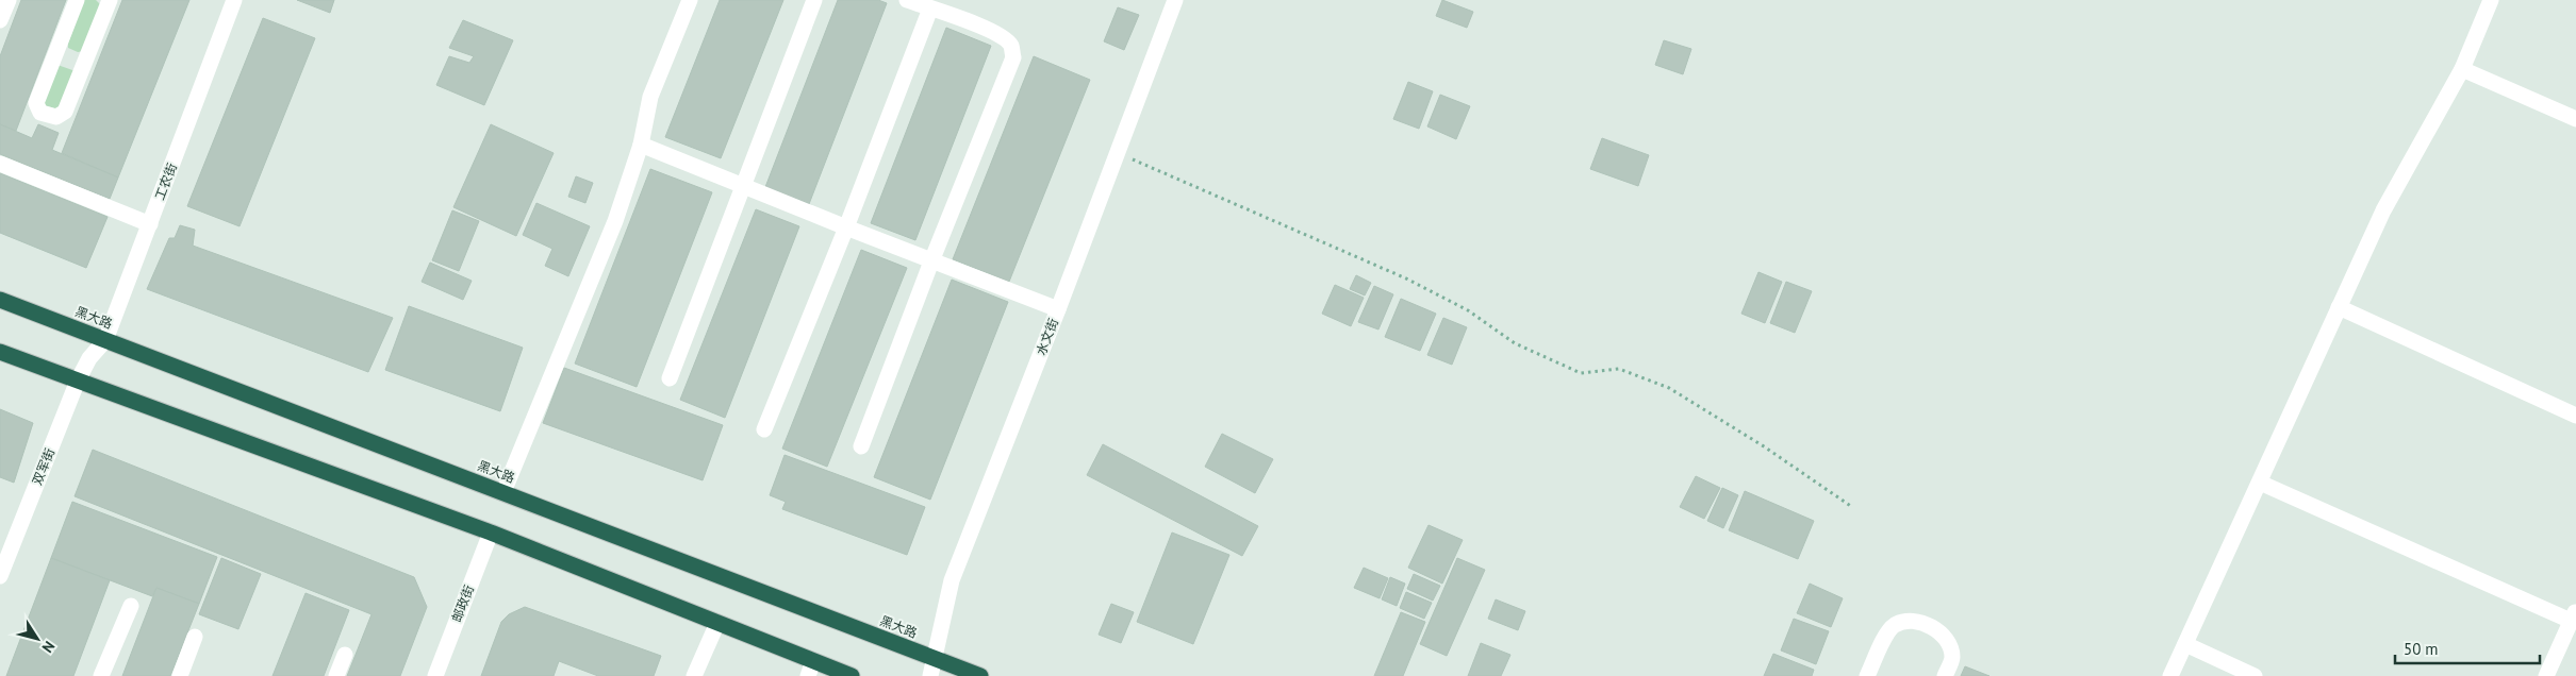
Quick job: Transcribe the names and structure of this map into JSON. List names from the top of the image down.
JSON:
{
  "streets": {
    "highway": ["黑大路"],
    "street": [
      "工农街",
      "水文街",
      "双军街",
      "邮政街"
    ]
  },
  "crossings": [
    ["工农街", "黑大路"],
    ["工农街", "双军街"],
    ["黑大路", "水文街"]
  ],
  "scale_bar": "50 m",
  "north": "bottom right"
}
